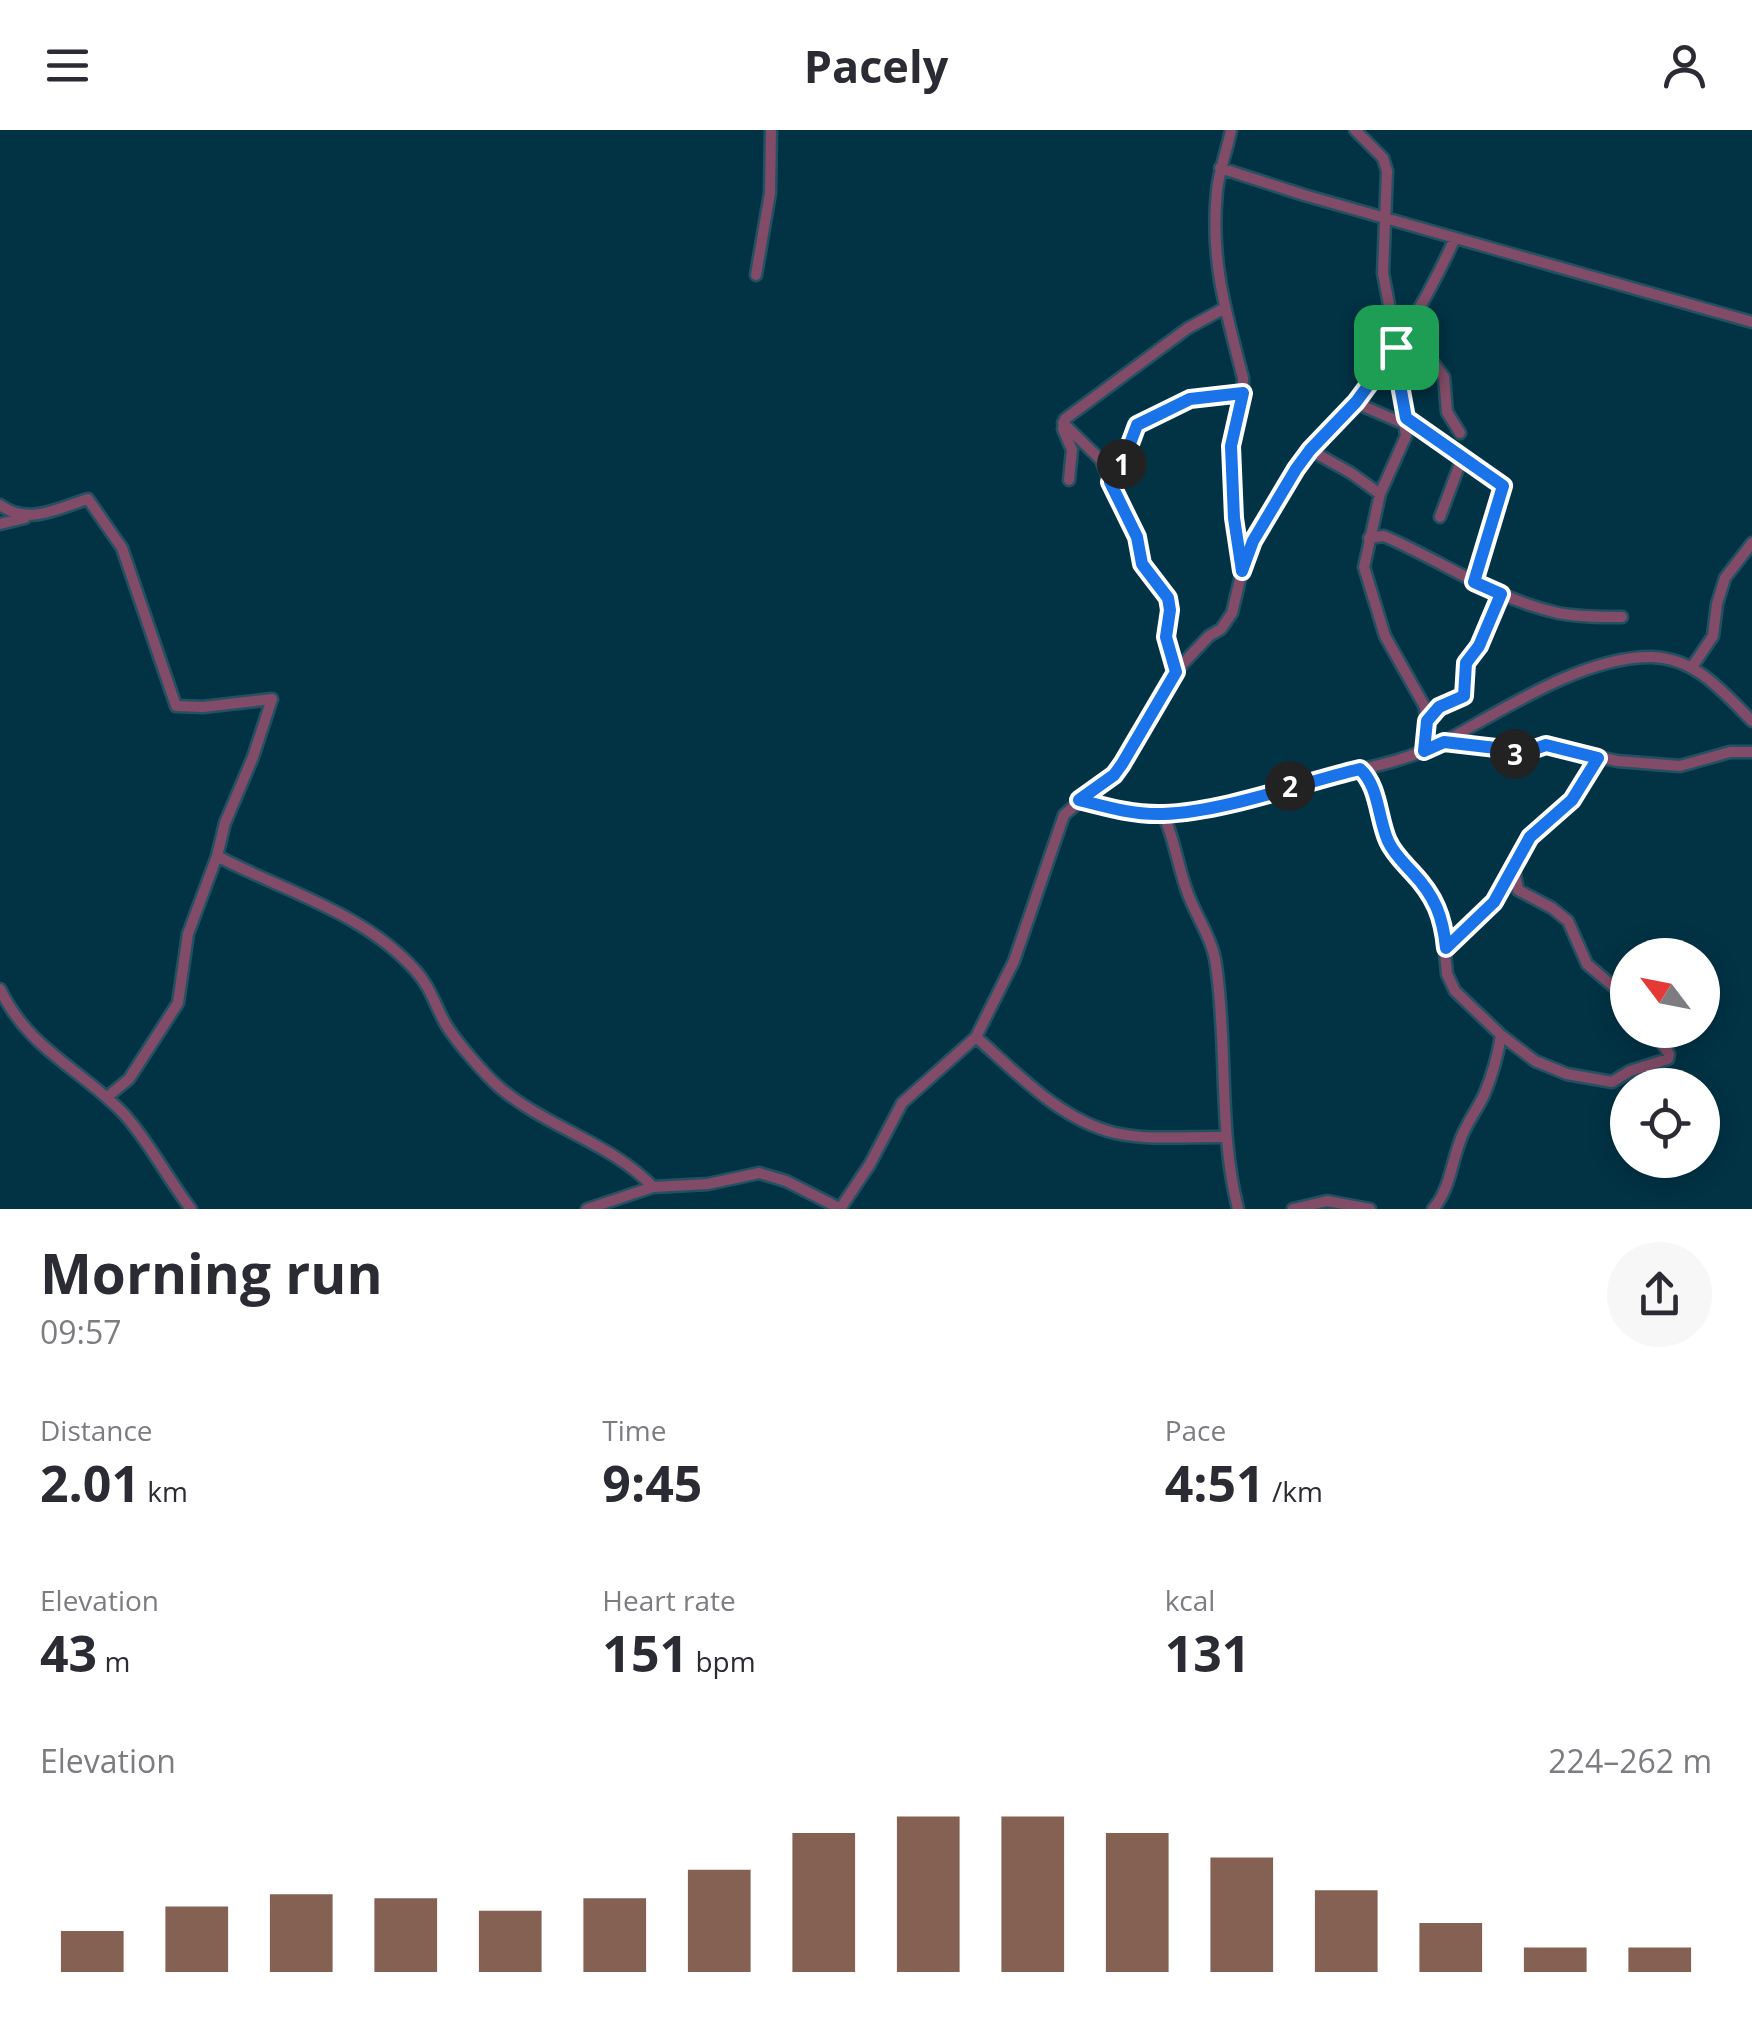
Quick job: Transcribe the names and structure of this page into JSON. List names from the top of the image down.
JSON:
{
  "north": "top left",
  "page": {
    "header": "Pacely",
    "pins": ["1", "3", "2"],
    "heading": ["Morning run", "09:57"],
    "stats": [
      ["Distance", "2.01 km"],
      ["Time", "9:45"],
      ["Pace", "4:51 /km"],
      ["Elevation", "43 m"],
      ["Heart rate", "151 bpm"],
      ["kcal", "131"]
    ],
    "chart": ["Elevation", "224–262 m"]
  }
}
